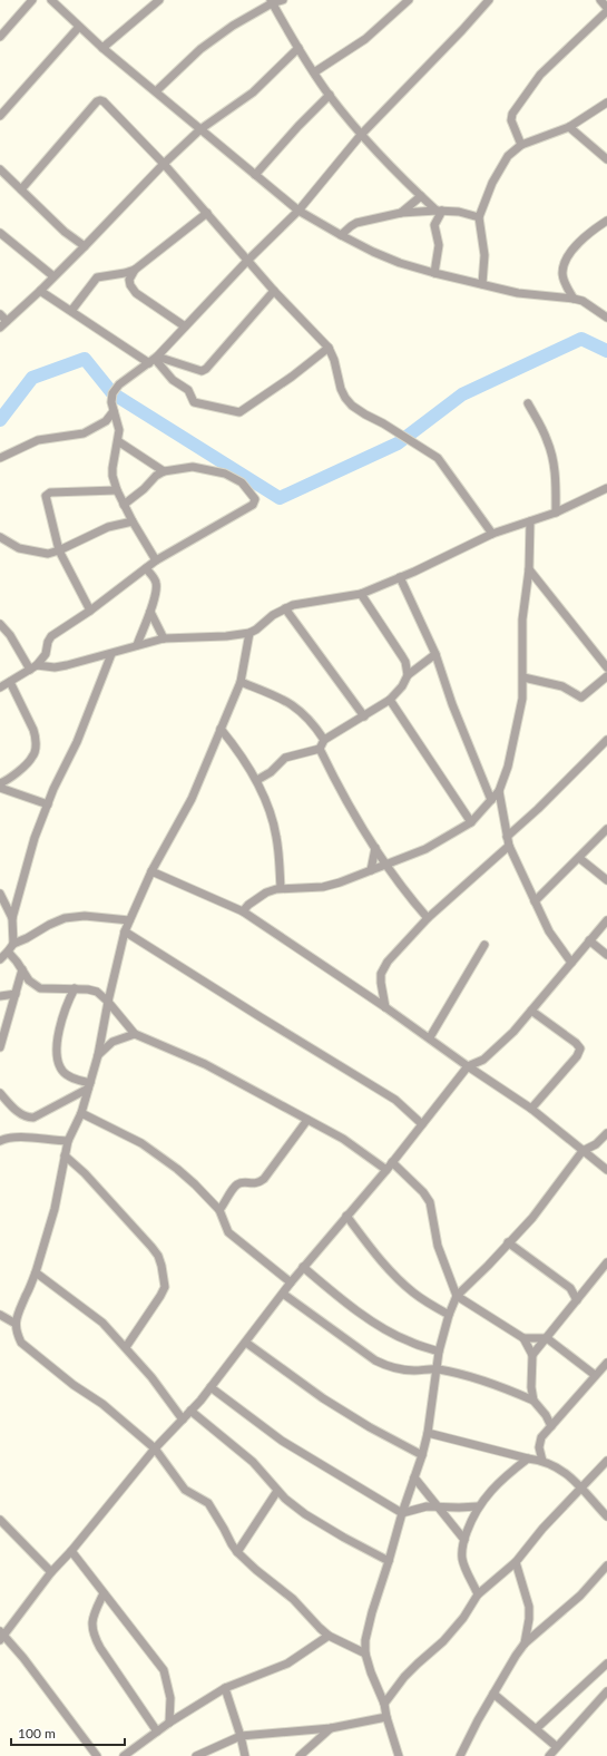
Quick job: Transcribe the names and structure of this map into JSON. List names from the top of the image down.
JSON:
{
  "scale_bar": "100 m"
}
